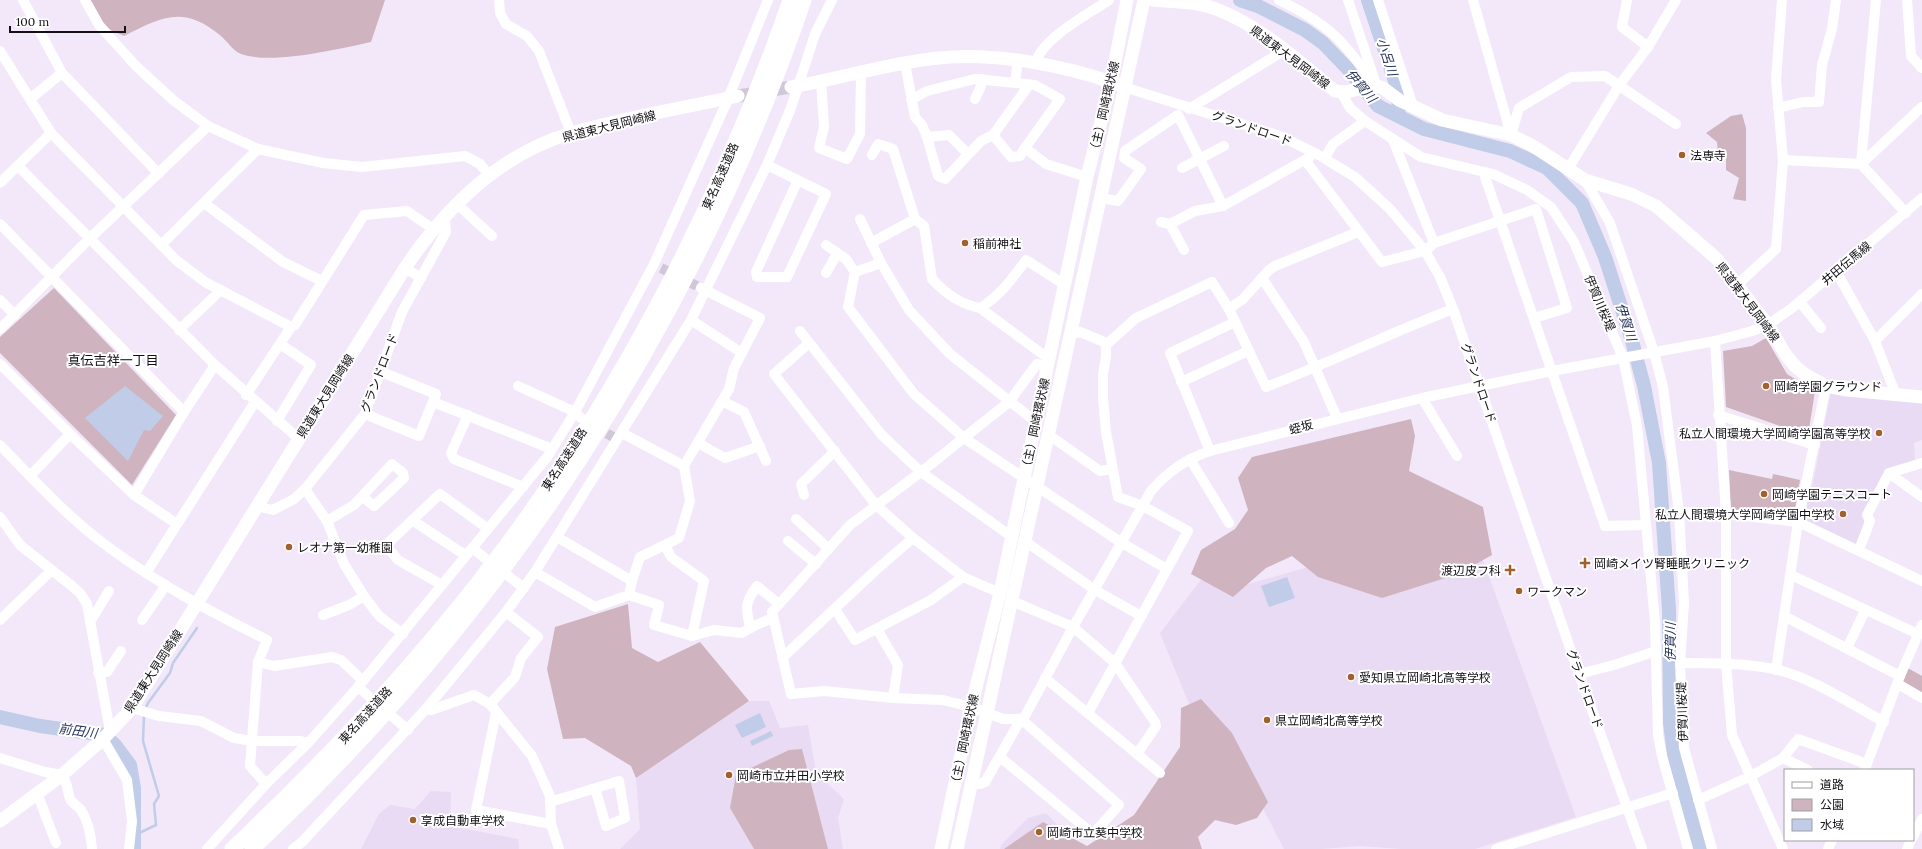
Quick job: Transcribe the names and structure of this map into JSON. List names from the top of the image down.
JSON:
{
  "streets": {
    "highway": ["東名高速道路"],
    "main road": ["県道東大見岡崎線", "（主）岡崎環状線"],
    "street": [
      "グランドロード",
      "井田伝馬線",
      "伊賀川桜堤",
      "蛭坂"
    ]
  },
  "crossings": [
    ["県道東大見岡崎線", "グランドロード"],
    ["県道東大見岡崎線", "井田伝馬線"],
    ["県道東大見岡崎線", "伊賀川桜堤"],
    ["（主）岡崎環状線", "グランドロード"],
    ["（主）岡崎環状線", "蛭坂"],
    ["グランドロード", "蛭坂"],
    ["井田伝馬線", "伊賀川桜堤"],
    ["井田伝馬線", "蛭坂"],
    ["伊賀川桜堤", "蛭坂"]
  ],
  "districts": ["真伝吉祥一丁目"],
  "water": ["小呂川", "伊賀川", "前田川"],
  "places": {
    "other": [
      "法専寺",
      "稲前神社",
      "岡崎学園グラウンド",
      "私立人間環境大学岡崎学園高等学校",
      "岡崎学園テニスコート",
      "私立人間環境大学岡崎学園中学校",
      "レオナ第一幼稚園",
      "ワークマン",
      "愛知県立岡崎北高等学校",
      "県立岡崎北高等学校",
      "岡崎市立井田小学校",
      "享成自動車学校",
      "岡崎市立葵中学校"
    ],
    "health": ["岡崎メイツ腎睡眠クリニック", "渡辺皮フ科"]
  },
  "legend": ["道路", "公園", "水域"],
  "scale_bar": "100 m"
}
